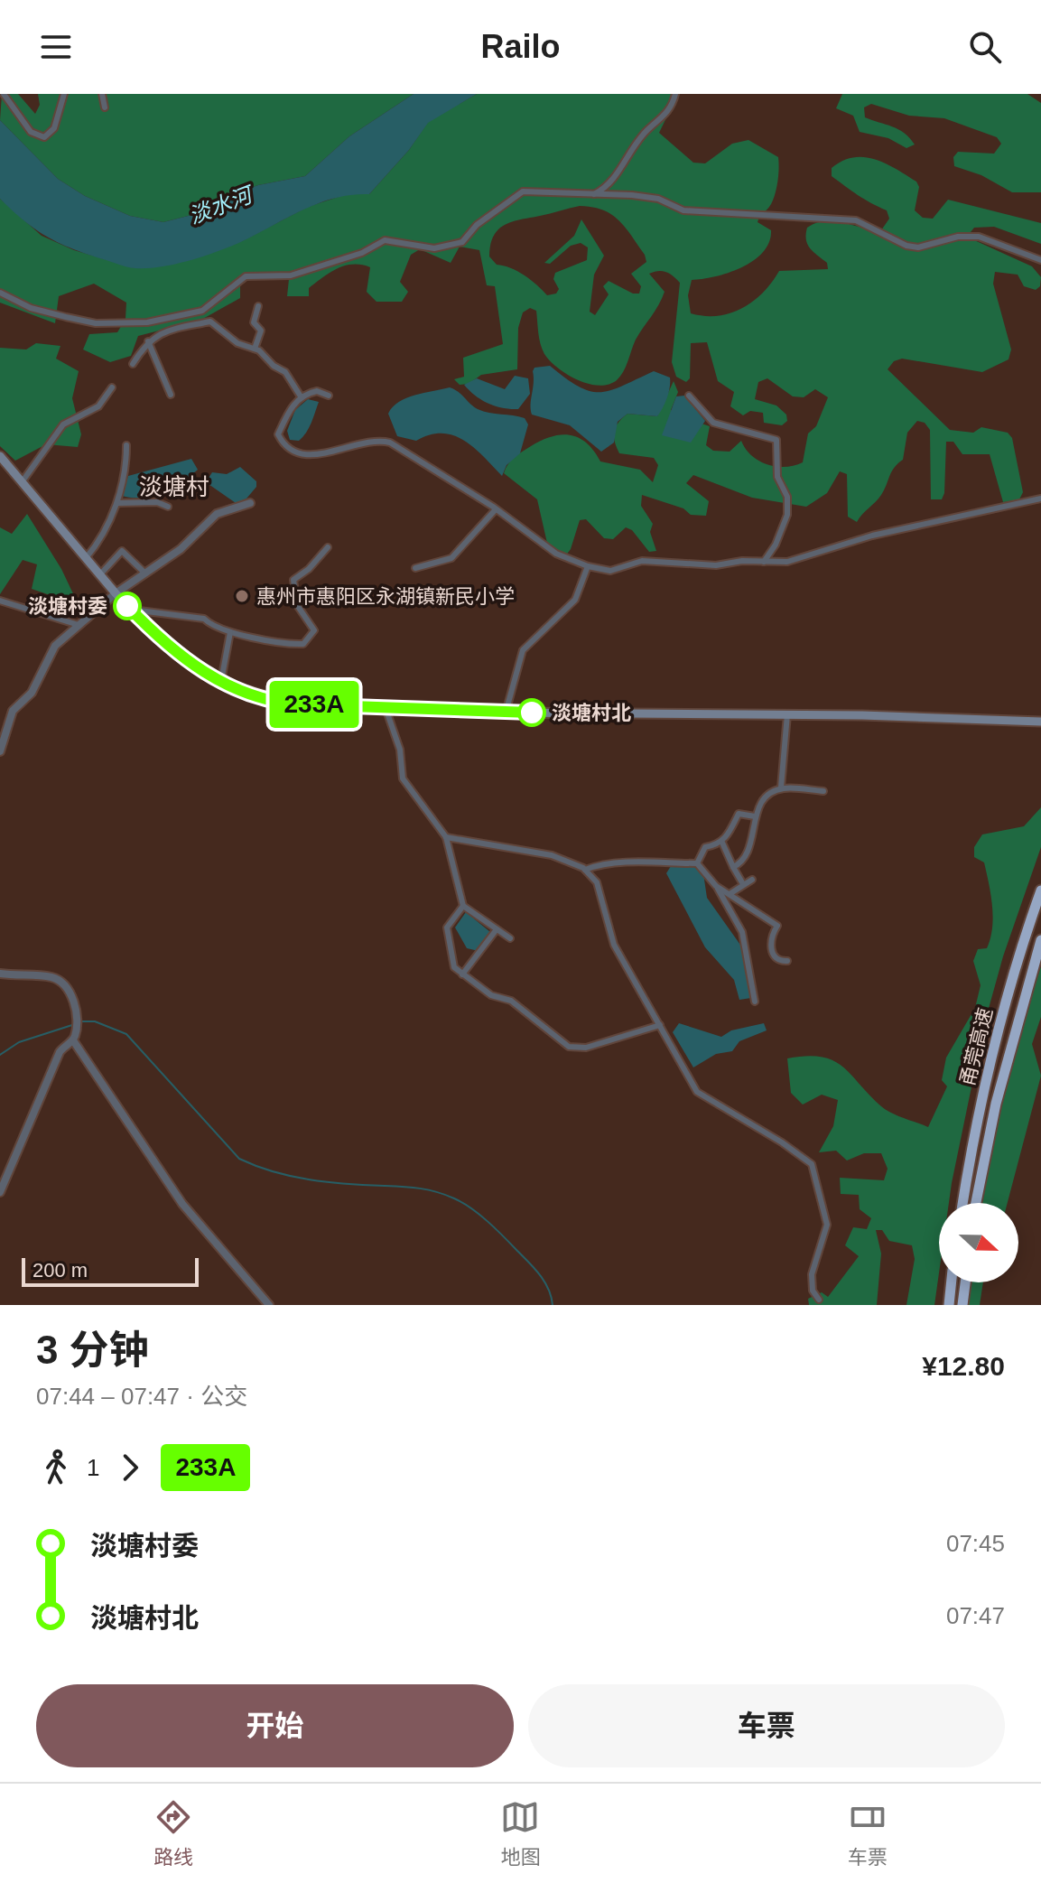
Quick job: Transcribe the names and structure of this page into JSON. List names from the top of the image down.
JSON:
{
  "streets": {
    "highway": ["甬莞高速"]
  },
  "districts": ["淡塘村"],
  "water": ["淡水河"],
  "places": ["惠州市惠阳区永湖镇新民小学", "淡塘村委", "淡塘村北"],
  "lines": ["bus line 233A"],
  "scale_bar": "200 m",
  "north": "right",
  "page": {
    "header": "Railo",
    "on_map": "233A",
    "scale": "200 m",
    "heading": ["3 分钟", "07:44 – 07:47 · 公交", "¥12.80"],
    "legs": ["1", "233A"],
    "list": [
      {
        "name": "淡塘村委",
        "value": "07:45"
      },
      {
        "name": "淡塘村北",
        "value": "07:47"
      }
    ],
    "buttons": ["开始", "车票"],
    "tabs": ["路线", "地图", "车票"]
  }
}
